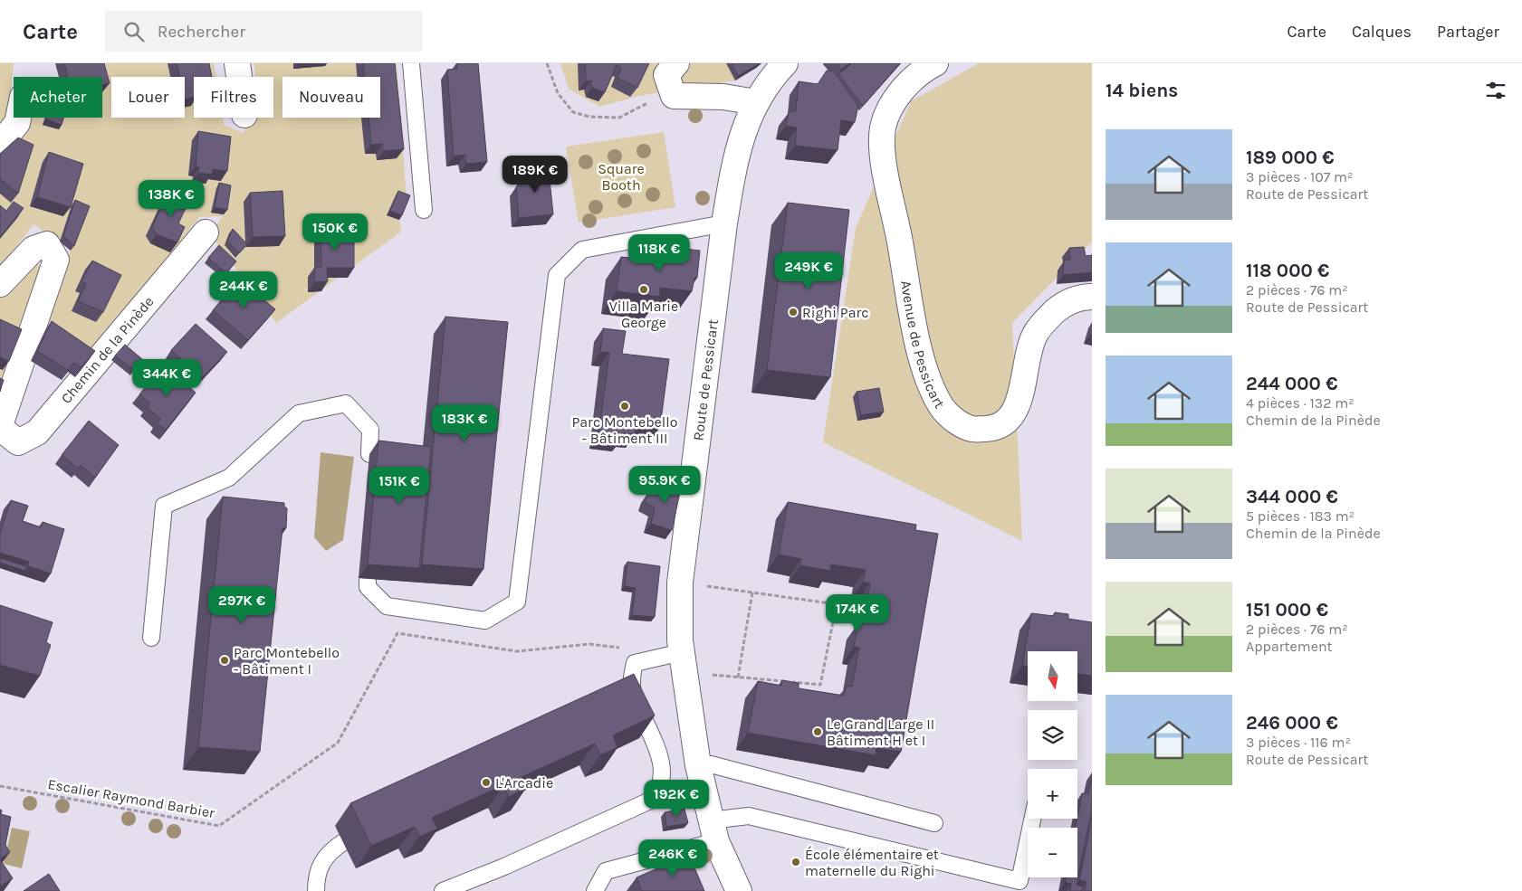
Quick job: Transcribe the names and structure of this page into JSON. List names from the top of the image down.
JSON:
{
  "streets": {
    "street": ["Avenue de Pessicart", "Chemin de la Pinède", "Route de Pessicart"],
    "path": ["Escalier Raymond Barbier"]
  },
  "parks": ["Square Booth"],
  "places": [
    "Villa Marie George",
    "Righi Parc",
    "Parc Montebello - Bâtiment III",
    "Parc Montebello - Bâtiment I",
    "Le Grand Large II Bâtiment H et I",
    "L'Arcadie",
    "École élémentaire et maternelle du Righi"
  ],
  "north": "bottom",
  "page": {
    "header": "Carte",
    "search": "Rechercher",
    "nav": ["Carte", "Calques", "Partager"],
    "heading": "14 biens",
    "chip": [
      "Acheter",
      "Louer",
      "Filtres",
      "Nouveau"
    ],
    "list": [
      {
        "name": "189 000 €",
        "note": "3 pièces · 107 m² · Route de Pessicart"
      },
      {
        "name": "118 000 €",
        "note": "2 pièces · 76 m² · Route de Pessicart"
      },
      {
        "name": "244 000 €",
        "note": "4 pièces · 132 m² · Chemin de la Pinède"
      },
      {
        "name": "344 000 €",
        "note": "5 pièces · 183 m² · Chemin de la Pinède"
      },
      {
        "name": "151 000 €",
        "note": "2 pièces · 76 m² · Appartement"
      },
      {
        "name": "246 000 €",
        "note": "3 pièces · 116 m² · Route de Pessicart"
      }
    ],
    "price": [
      "189K €",
      "138K €",
      "150K €",
      "118K €",
      "249K €",
      "244K €",
      "344K €",
      "183K €",
      "95.9K €",
      "151K €",
      "297K €",
      "174K €",
      "192K €",
      "246K €"
    ],
    "map_buttons": ["+", "−"]
  }
}
